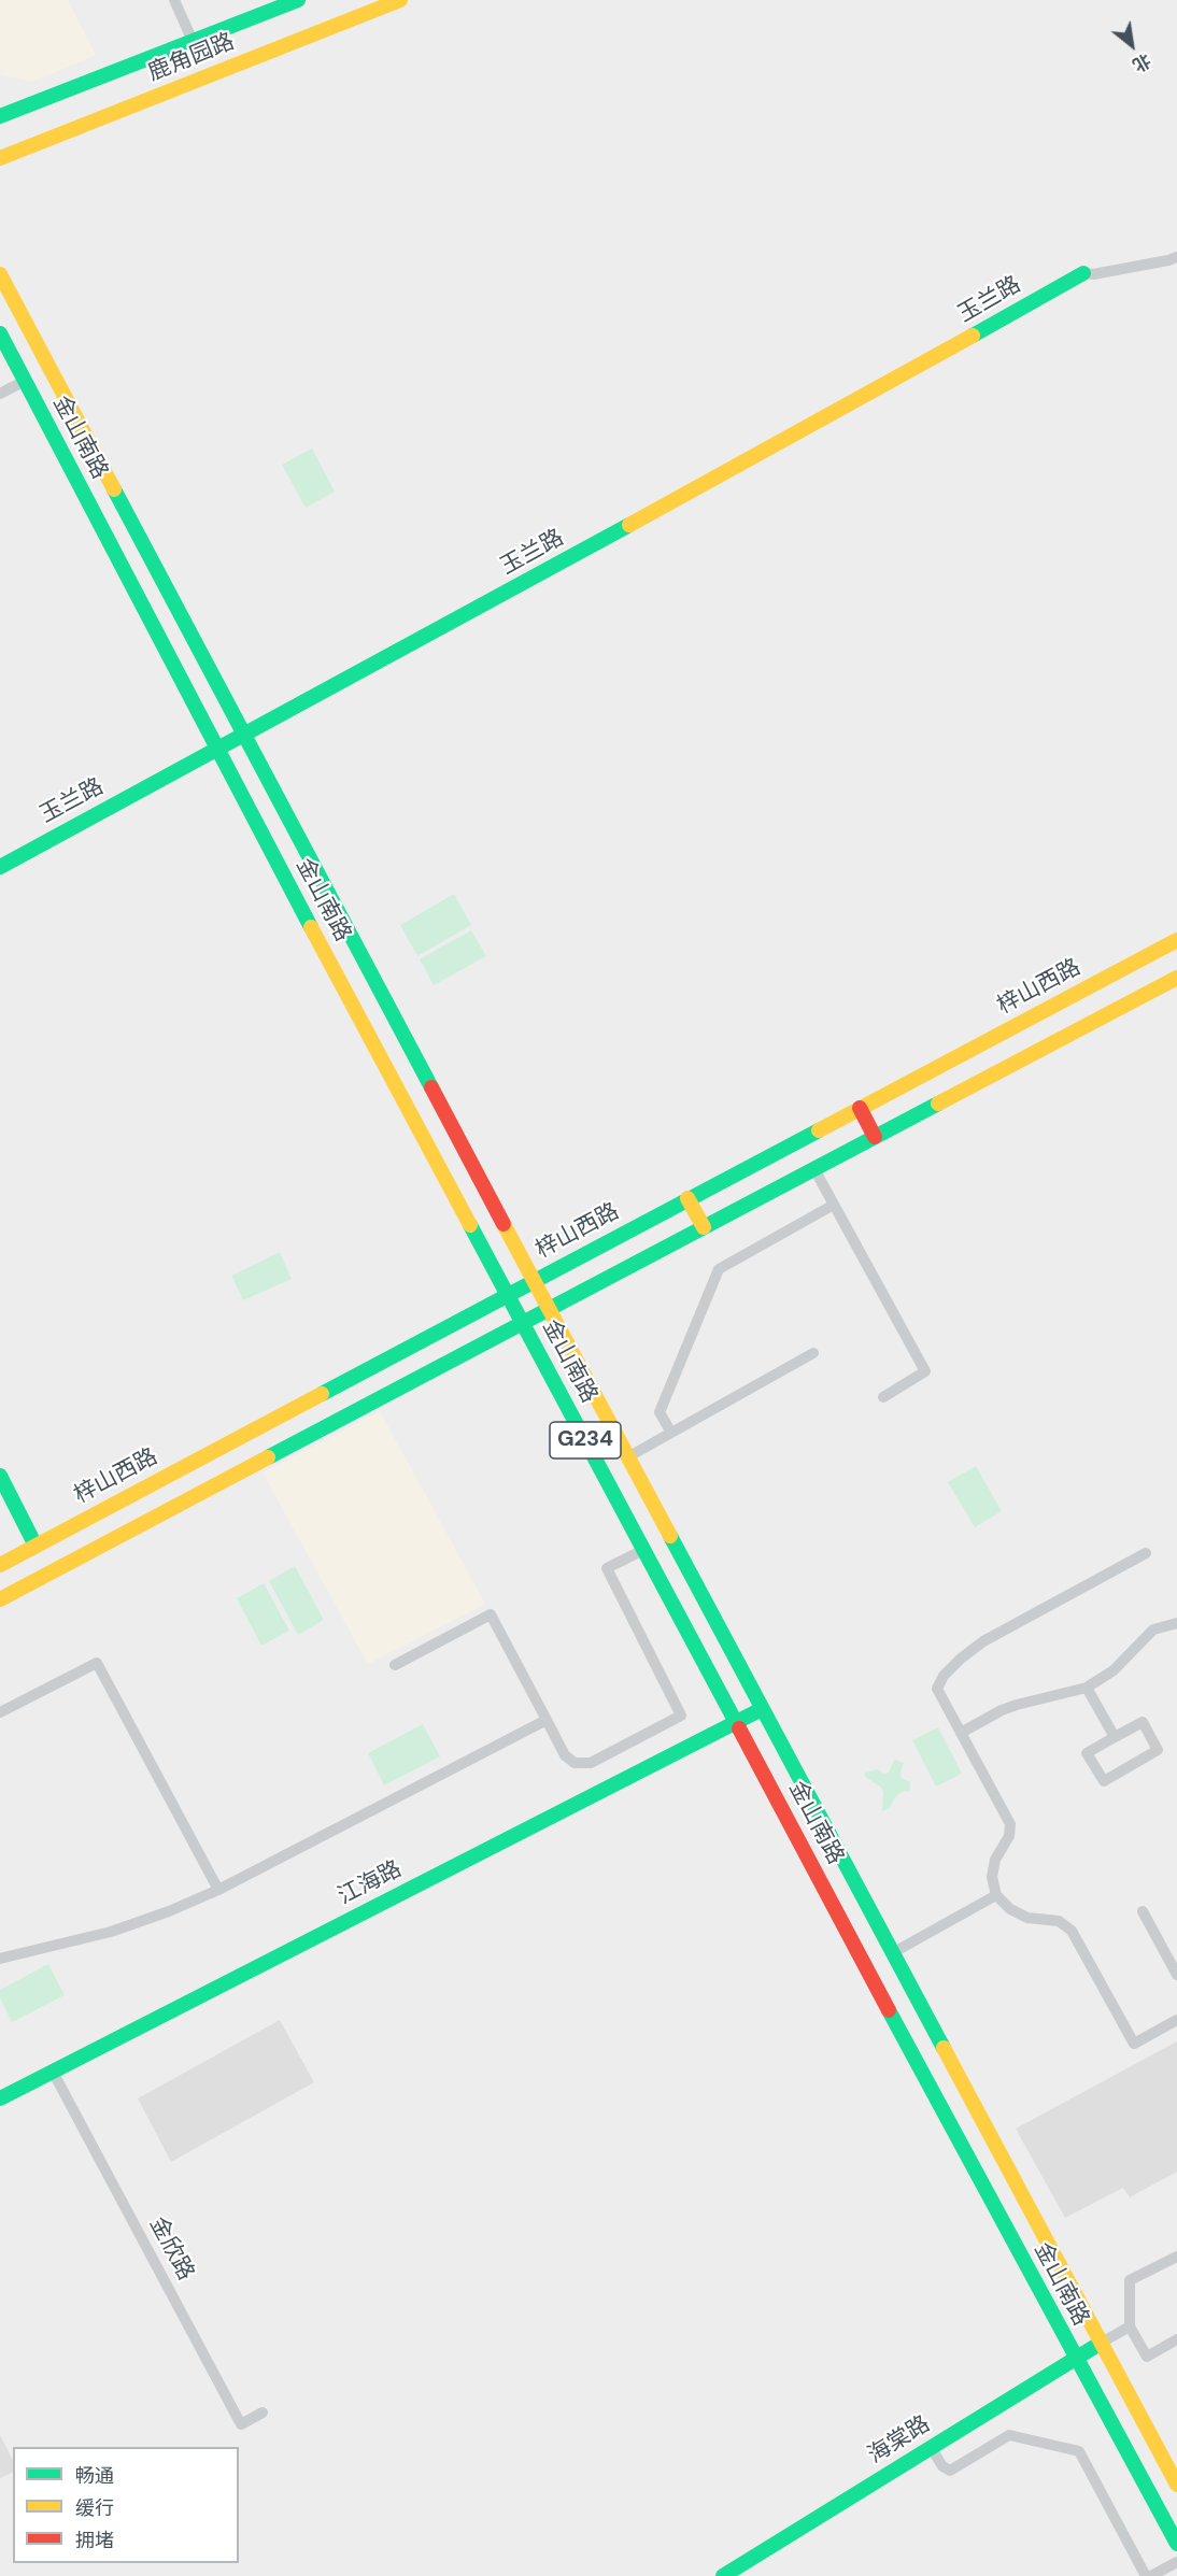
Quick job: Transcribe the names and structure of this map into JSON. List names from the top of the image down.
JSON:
{
  "streets": {
    "main road": [
      "鹿角园路",
      "玉兰路",
      "金山南路",
      "梓山西路",
      "G234",
      "江海路",
      "海棠路"
    ],
    "street": ["金欣路"]
  },
  "crossings": [
    ["玉兰路", "金山南路"],
    ["金山南路", "梓山西路"],
    ["金山南路", "江海路"],
    ["金山南路", "海棠路"],
    ["江海路", "金欣路"]
  ],
  "legend": ["畅通", "缓行", "拥堵"],
  "north": "bottom right"
}
